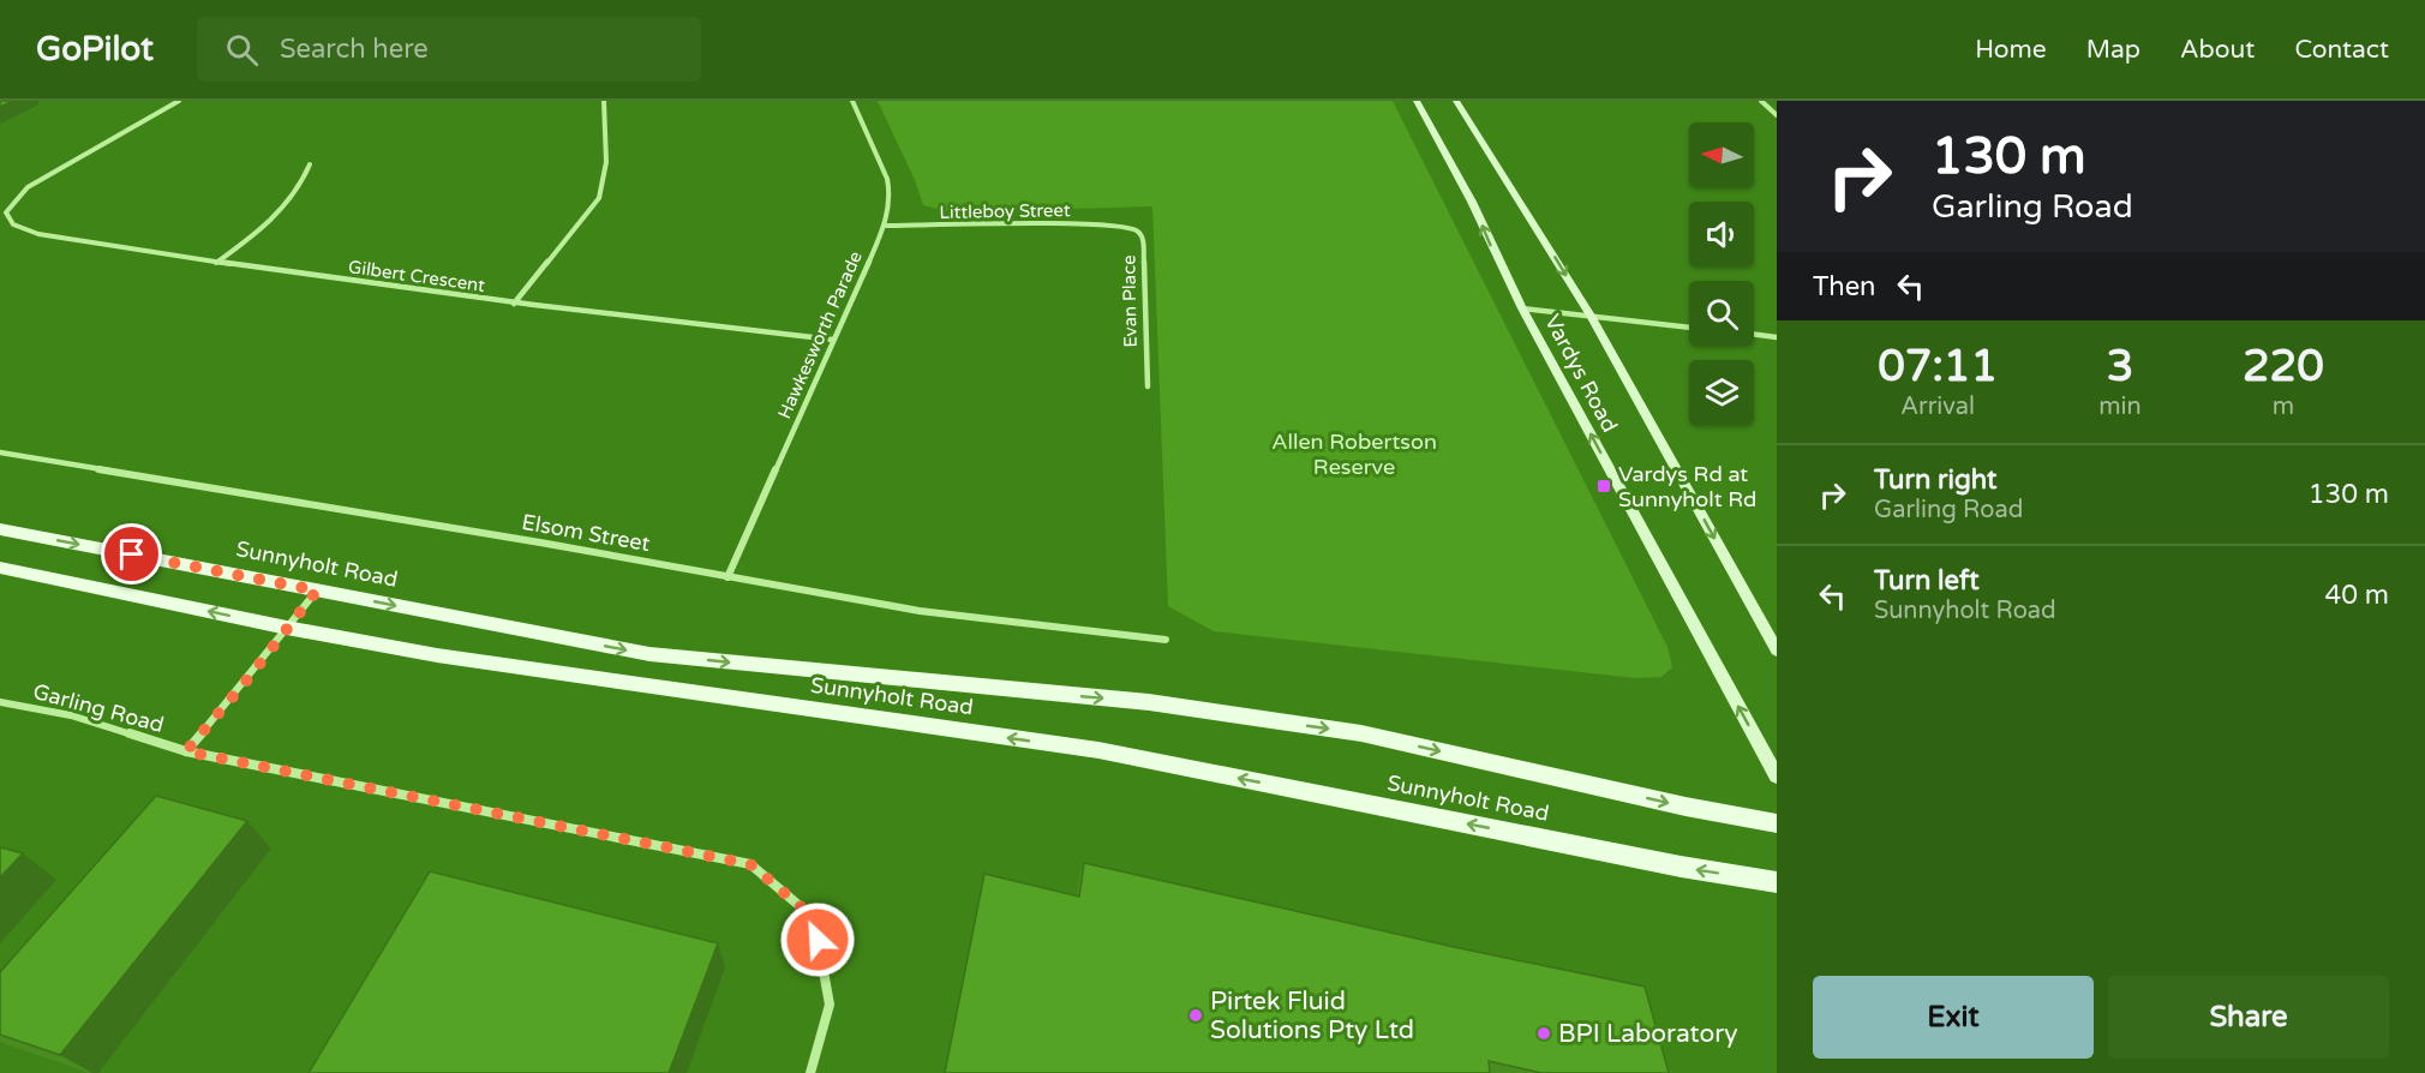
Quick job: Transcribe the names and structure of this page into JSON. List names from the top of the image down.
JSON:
{
  "streets": {
    "main road": ["Vardys Road", "Sunnyholt Road"],
    "street": [
      "Littleboy Street",
      "Gilbert Crescent",
      "Evan Place",
      "Hawkesworth Parade",
      "Elsom Street",
      "Garling Road"
    ]
  },
  "crossings": [
    ["Littleboy Street", "Evan Place"],
    ["Littleboy Street", "Hawkesworth Parade"],
    ["Gilbert Crescent", "Hawkesworth Parade"],
    ["Hawkesworth Parade", "Elsom Street"],
    ["Sunnyholt Road", "Garling Road"]
  ],
  "parks": ["Allen Robertson Reserve"],
  "places": {
    "transit": ["Vardys Rd at Sunnyholt Rd"],
    "other": ["Pirtek Fluid Solutions Pty Ltd", "BPI Laboratory"]
  },
  "north": "left",
  "page": {
    "header": "GoPilot",
    "search": "Search here",
    "nav": [
      "Home",
      "Map",
      "About",
      "Contact"
    ],
    "turn": ["130 m", "Garling Road"],
    "then": "Then",
    "eta": [
      "07:11",
      "Arrival",
      "3",
      "min",
      "220",
      "m"
    ],
    "list": [
      {
        "name": "Turn right",
        "note": "Garling Road",
        "value": "130 m"
      },
      {
        "name": "Turn left",
        "note": "Sunnyholt Road",
        "value": "40 m"
      }
    ],
    "buttons": ["Exit", "Share"]
  }
}
